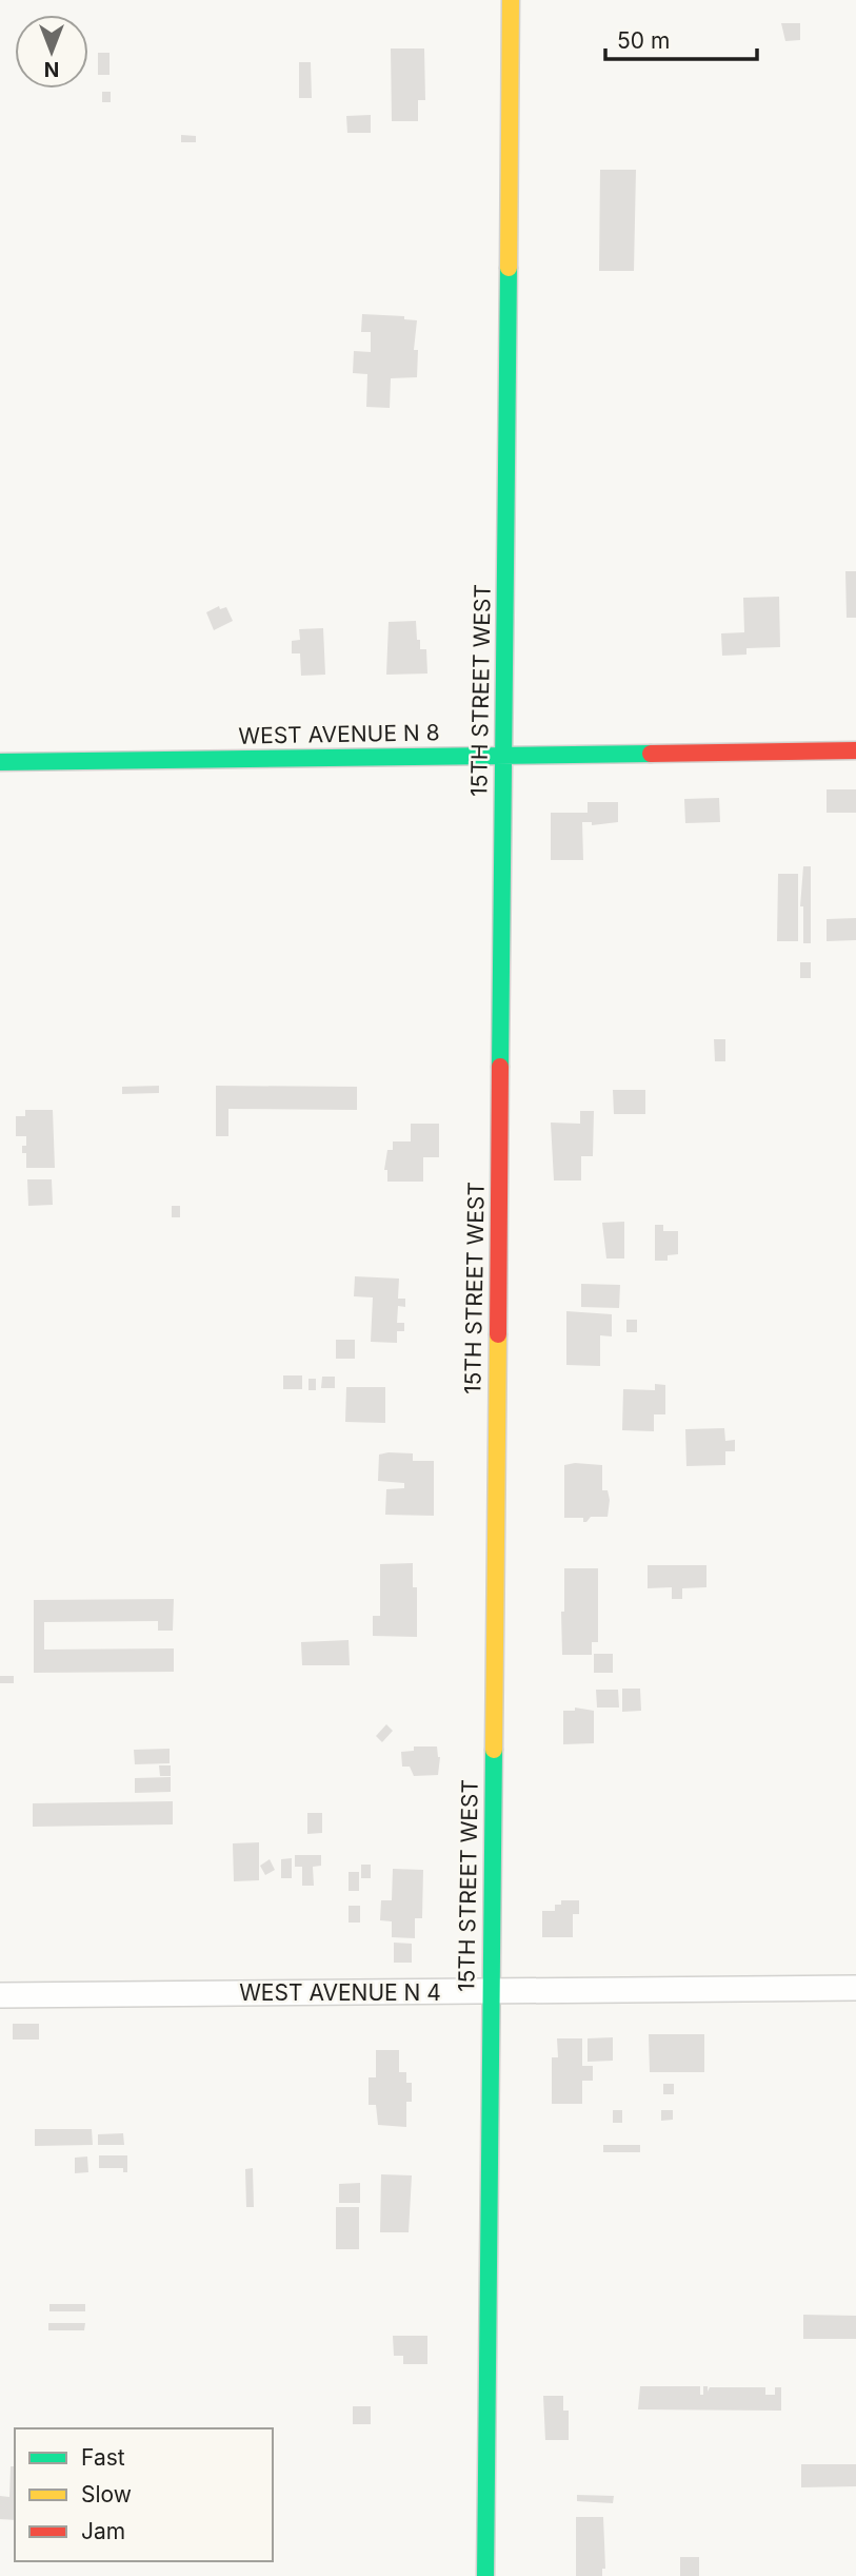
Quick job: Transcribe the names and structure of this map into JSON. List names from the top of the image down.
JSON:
{
  "streets": {
    "street": ["15TH STREET WEST", "WEST AVENUE N 8", "WEST AVENUE N 4"]
  },
  "crossings": [
    ["15TH STREET WEST", "WEST AVENUE N 8"],
    ["15TH STREET WEST", "WEST AVENUE N 4"]
  ],
  "legend": ["Fast", "Slow", "Jam"],
  "scale_bar": "50 m",
  "north": "bottom"
}
